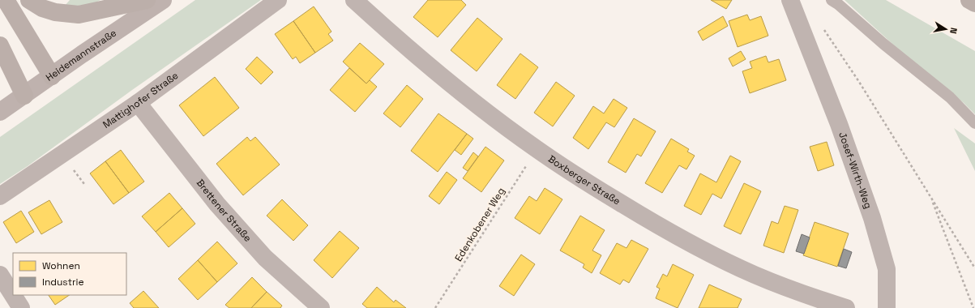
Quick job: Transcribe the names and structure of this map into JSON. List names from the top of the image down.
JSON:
{
  "streets": {
    "main road": ["Heidemannstraße"],
    "street": [
      "Mattighofer Straße",
      "Josef-Wirth-Weg",
      "Boxberger Straße",
      "Brettener Straße"
    ],
    "path": ["Edenkobener Weg"]
  },
  "crossings": [
    ["Mattighofer Straße", "Brettener Straße"],
    ["Boxberger Straße", "Edenkobener Weg"]
  ],
  "legend": ["Wohnen", "Industrie"],
  "north": "right"
}
